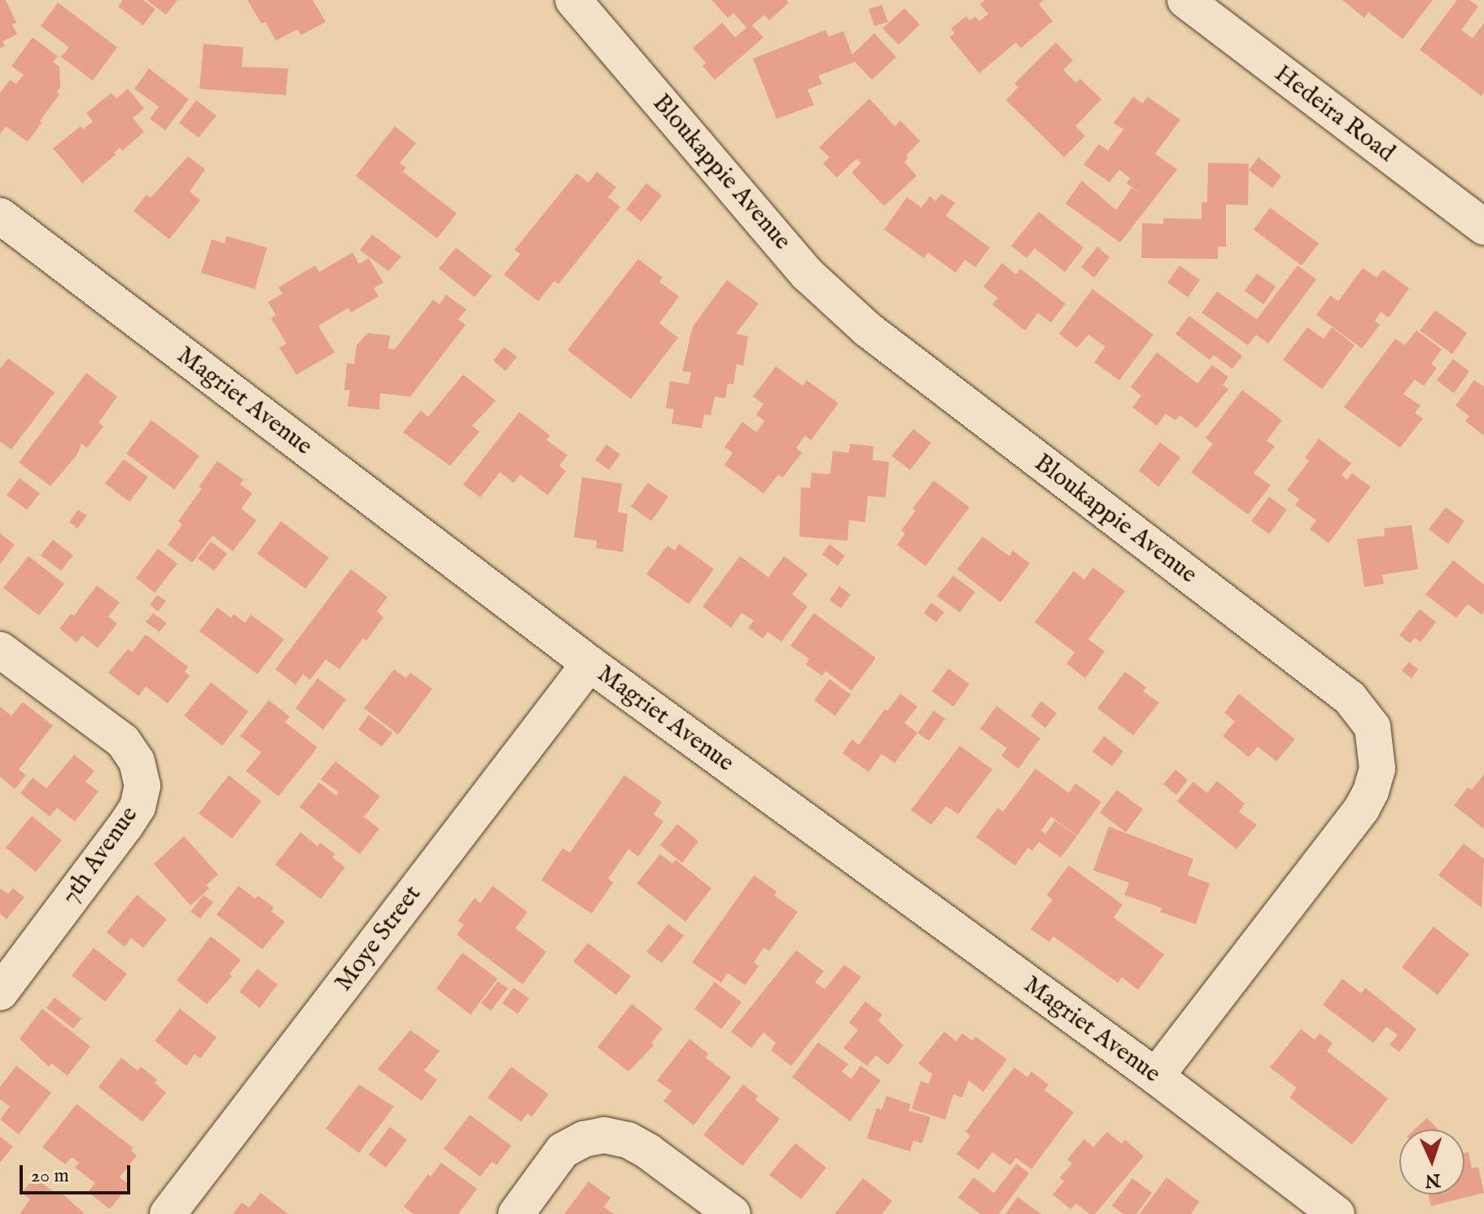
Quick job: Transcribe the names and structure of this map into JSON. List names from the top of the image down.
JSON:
{
  "streets": {
    "street": [
      "Hedeira Road",
      "Bloukappie Avenue",
      "Magriet Avenue",
      "7th Avenue",
      "Moye Street"
    ]
  },
  "crossings": [
    ["Bloukappie Avenue", "Magriet Avenue"],
    ["Magriet Avenue", "Moye Street"]
  ],
  "scale_bar": "20 m",
  "north": "bottom"
}
